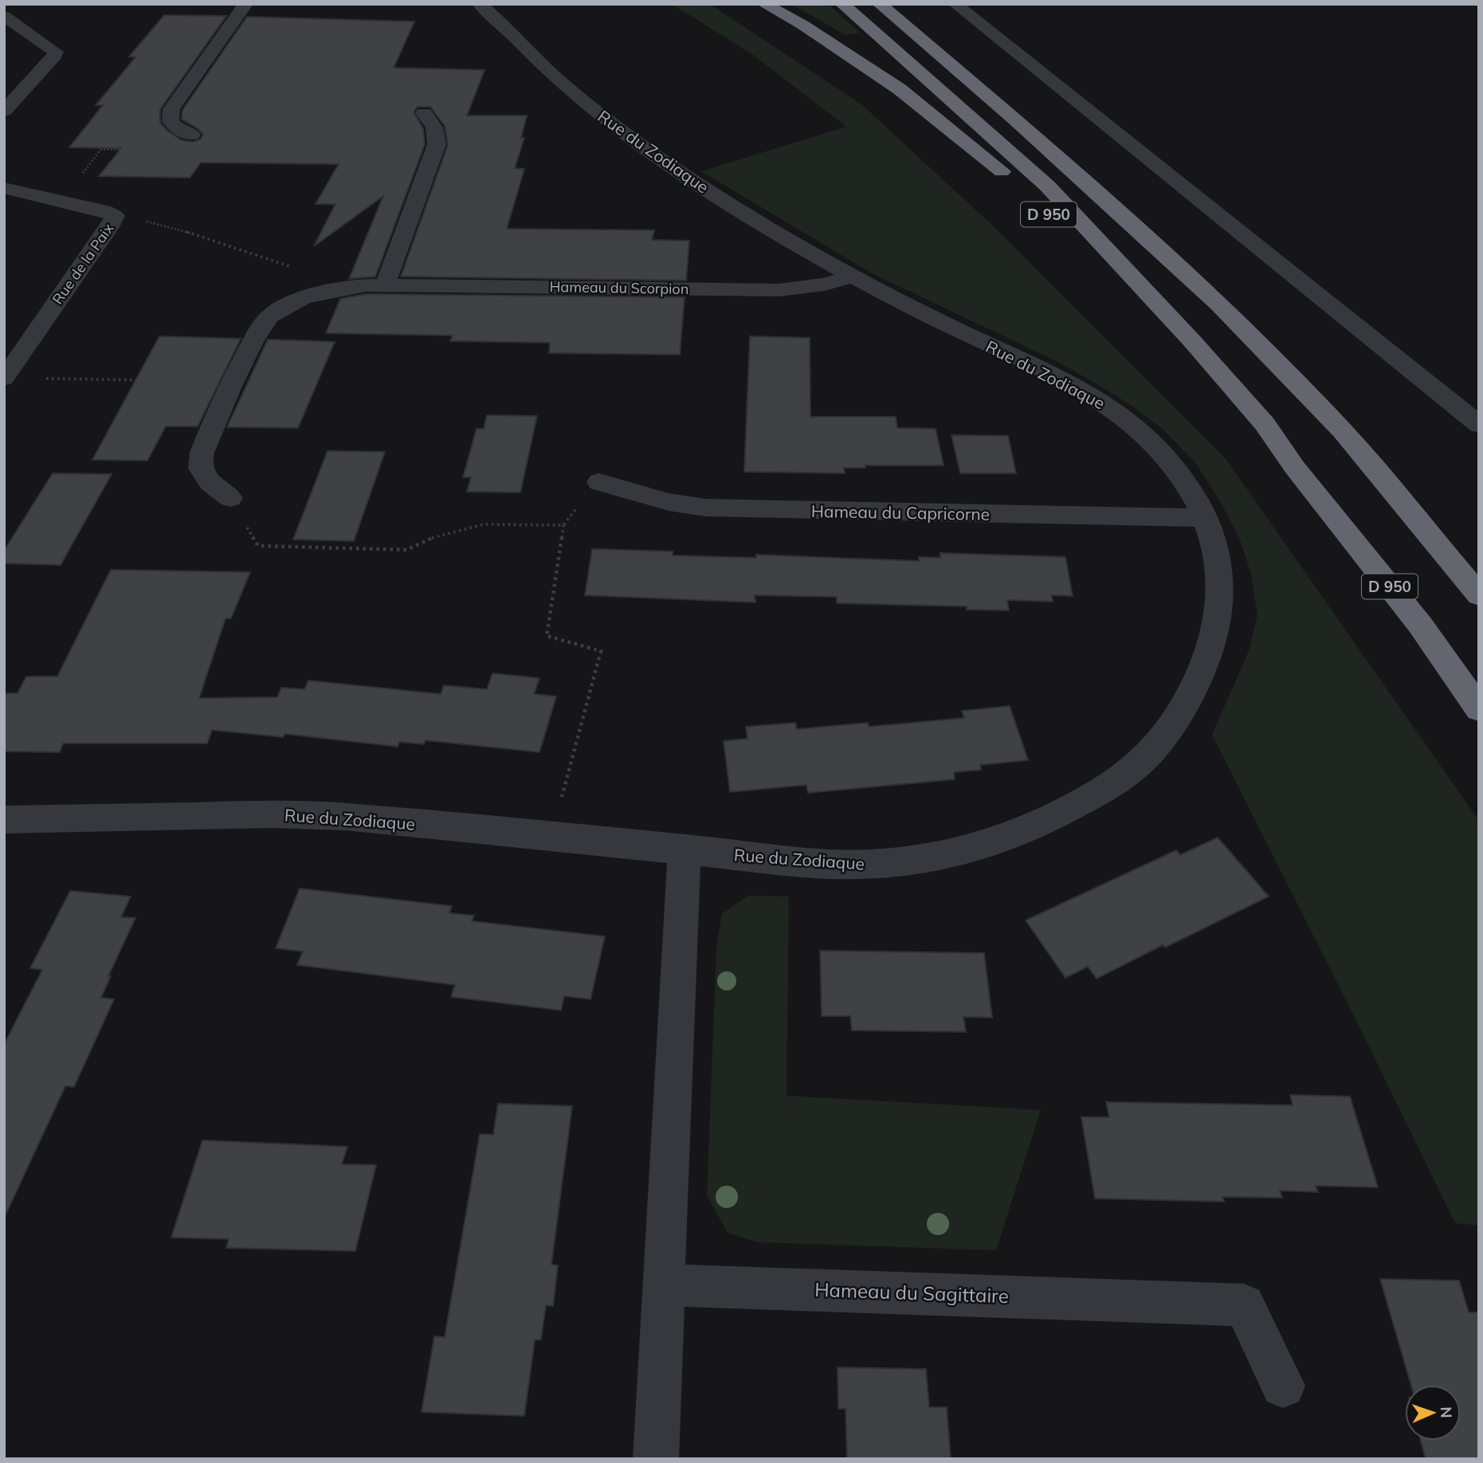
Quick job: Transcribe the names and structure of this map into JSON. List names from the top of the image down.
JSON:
{
  "streets": {
    "highway": ["D 950"],
    "street": [
      "Rue du Zodiaque",
      "Rue de la Paix",
      "Hameau du Scorpion",
      "Hameau du Capricorne",
      "Hameau du Sagittaire"
    ]
  },
  "crossings": [
    ["Rue du Zodiaque", "Hameau du Scorpion"],
    ["Rue du Zodiaque", "Hameau du Capricorne"]
  ],
  "north": "right"
}
